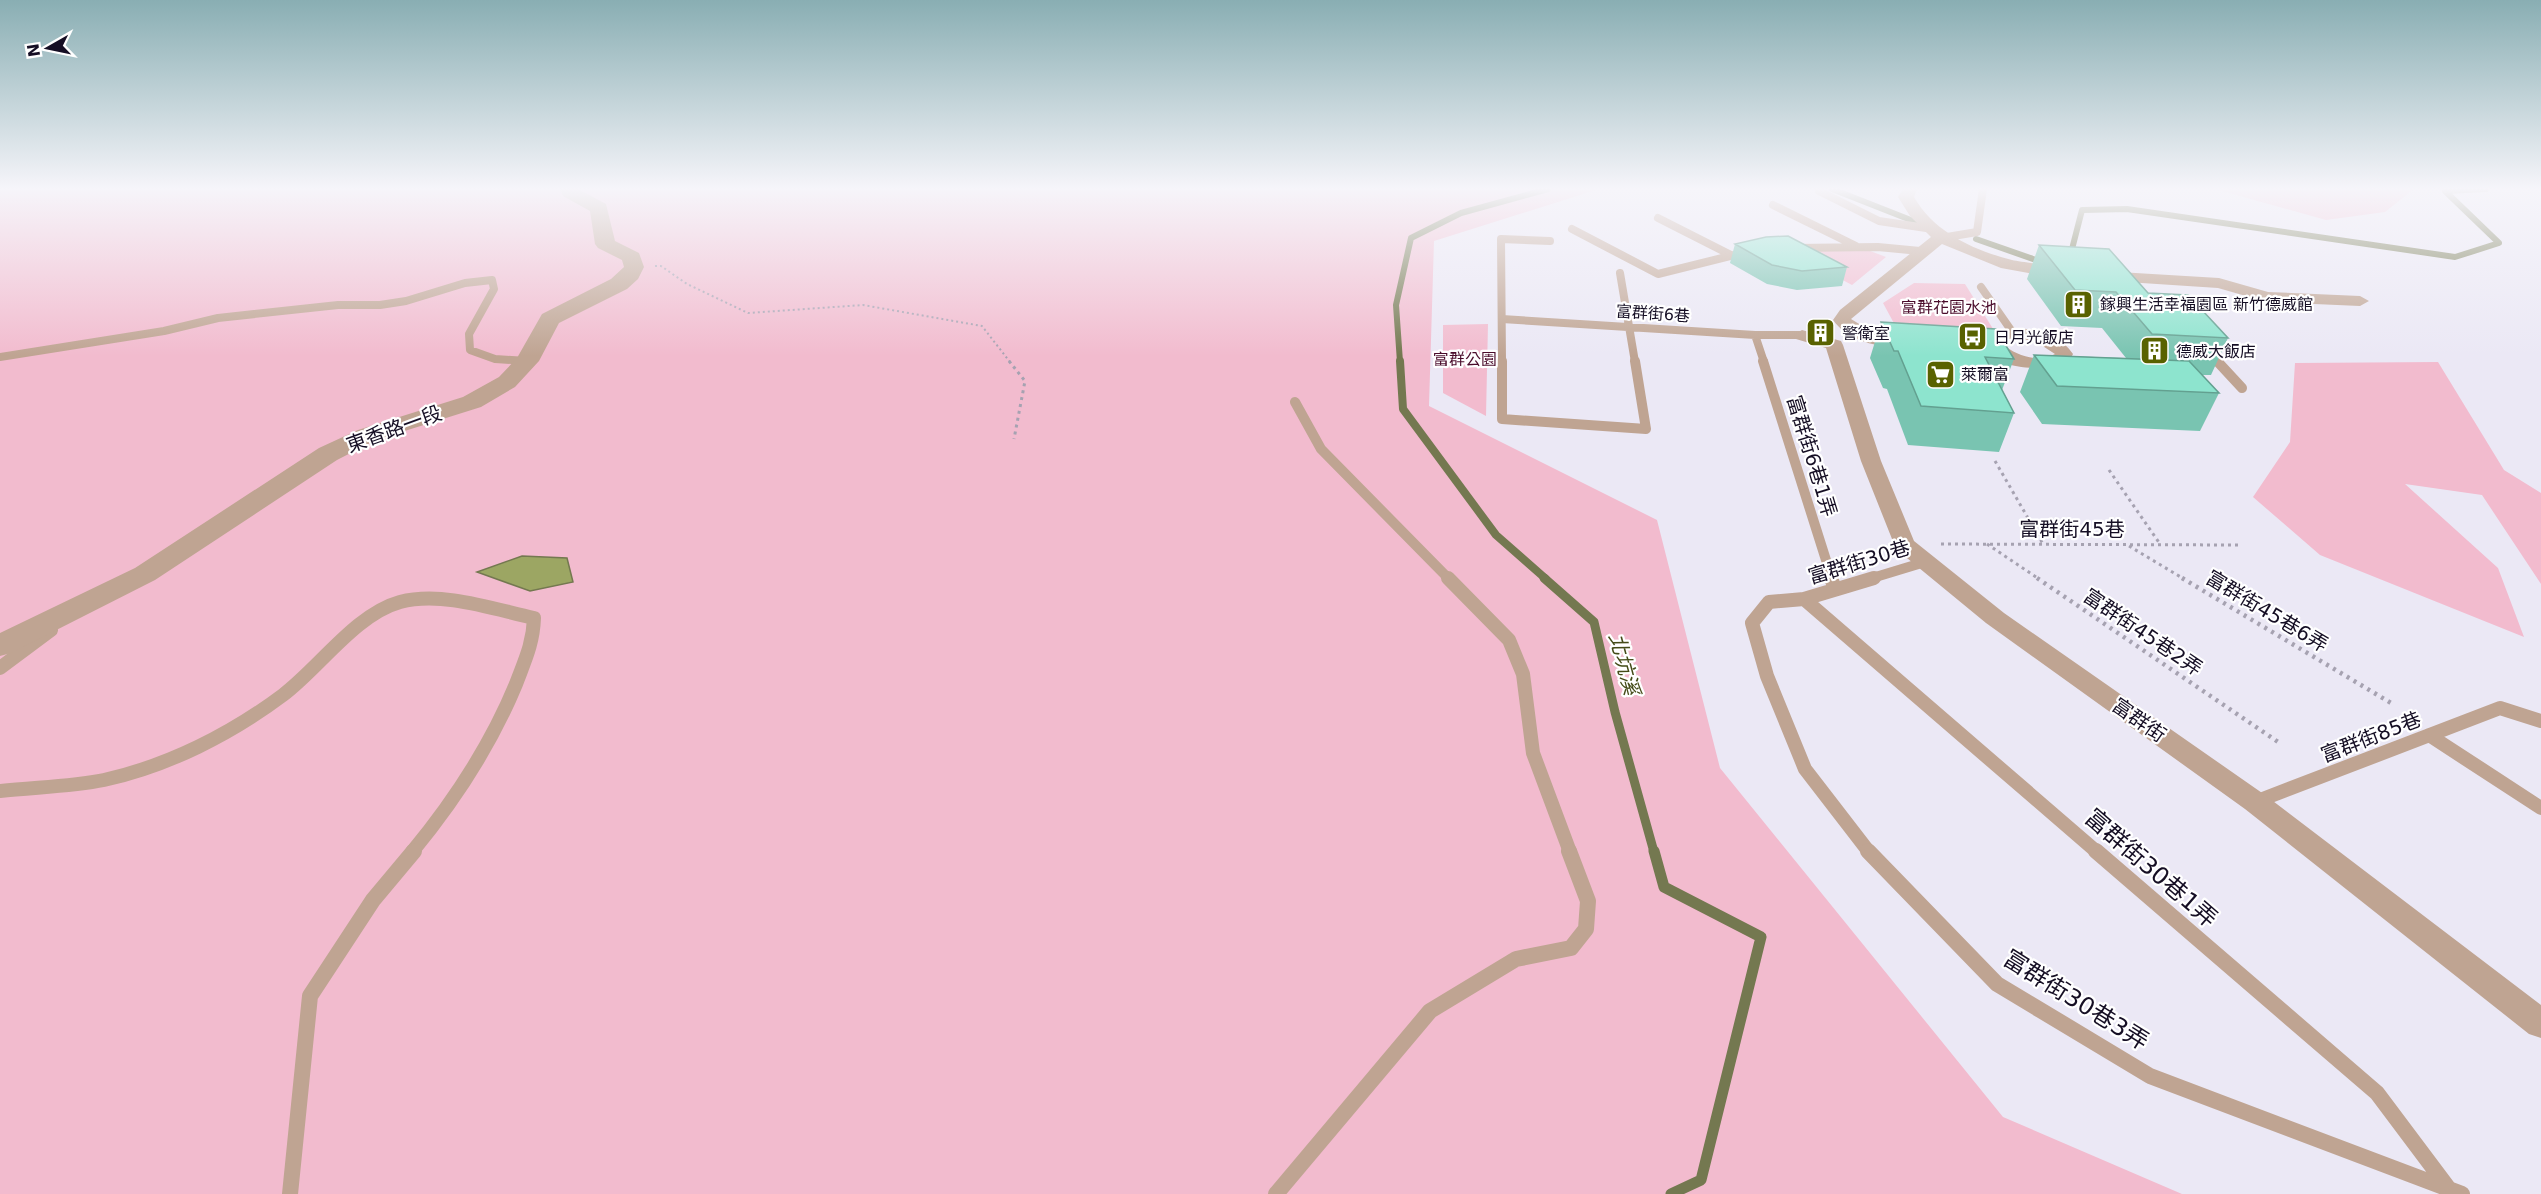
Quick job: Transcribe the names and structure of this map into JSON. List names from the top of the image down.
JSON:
{
  "streets": {
    "street": ["東香路一段", "富群街"],
    "lane": [
      "富群街6巷",
      "富群街6巷1弄",
      "富群街30巷",
      "富群街85巷",
      "富群街30巷1弄",
      "富群街30巷3弄"
    ],
    "path": ["富群街45巷", "富群街45巷6弄", "富群街45巷2弄"]
  },
  "crossings": [
    ["富群街6巷", "富群街6巷1弄"],
    ["富群街6巷1弄", "富群街30巷"],
    ["富群街45巷", "富群街45巷6弄"],
    ["富群街45巷", "富群街45巷2弄"],
    ["富群街45巷", "富群街"],
    ["富群街30巷", "富群街"],
    ["富群街30巷", "富群街30巷1弄"],
    ["富群街30巷", "富群街30巷3弄"],
    ["富群街", "富群街85巷"],
    ["富群街30巷1弄", "富群街30巷3弄"]
  ],
  "water": ["北坑溪"],
  "parks": ["富群花園水池", "富群公園"],
  "places": {
    "building": ["鎵興生活幸福園區 新竹德威館", "警衛室", "德威大飯店"],
    "bus stop": ["日月光飯店"],
    "supermarket": ["萊爾富"]
  },
  "north": "left"
}
